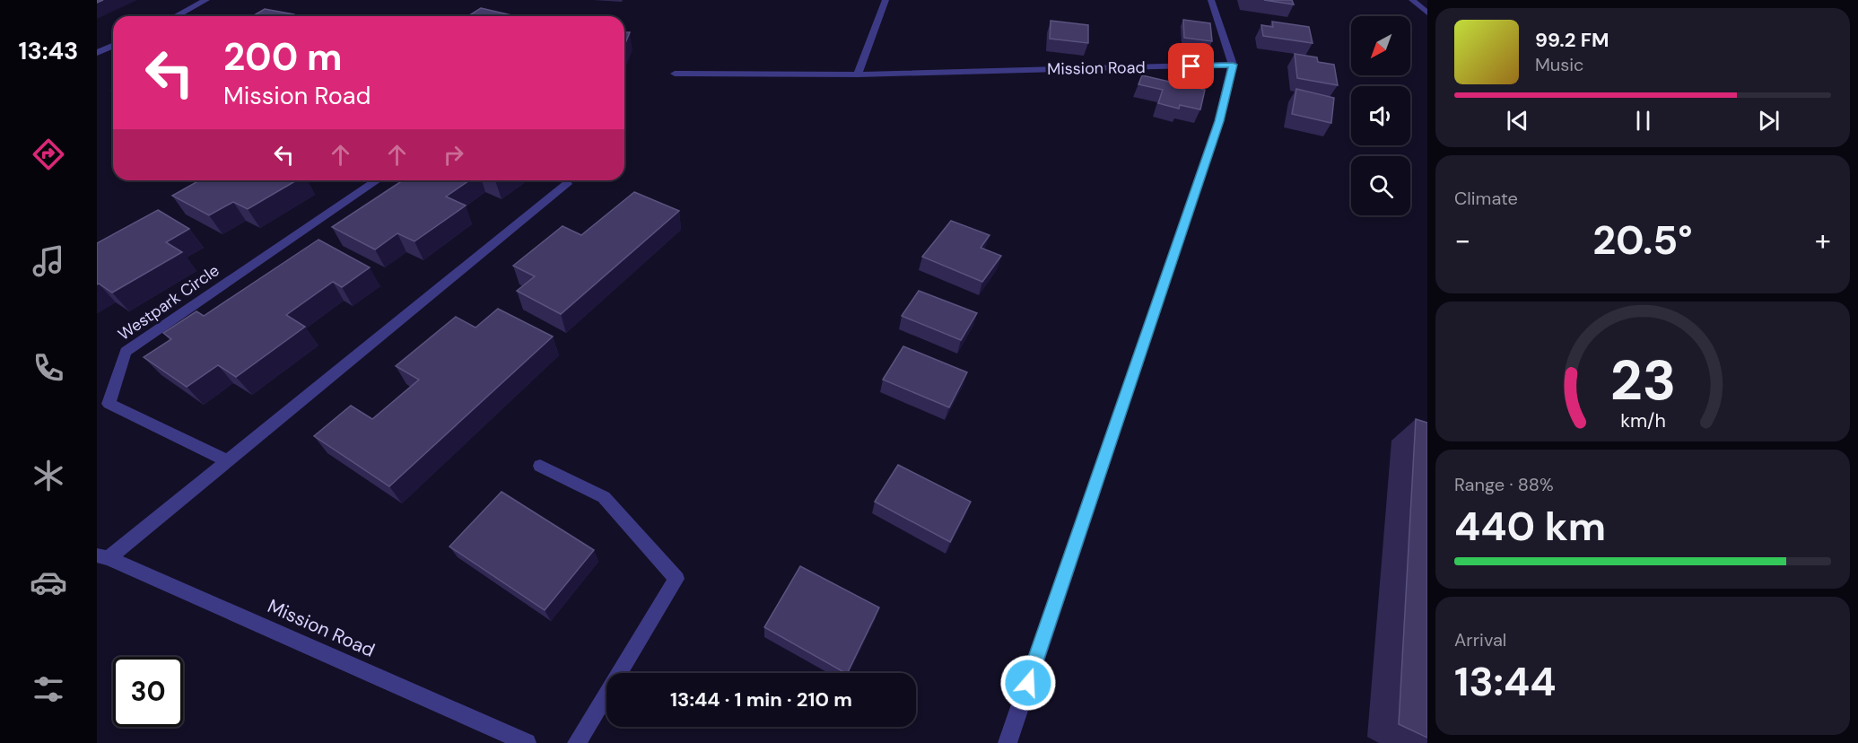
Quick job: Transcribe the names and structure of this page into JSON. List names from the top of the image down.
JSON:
{
  "streets": {
    "street": ["Mission Road", "Westpark Circle"]
  },
  "north": "bottom left",
  "page": {
    "tabs": "13:43",
    "turn": ["200 m", "Mission Road"],
    "song": ["99.2 FM", "Music"],
    "tile": [
      "Climate",
      ["Range · 88%", "440 km"],
      ["Arrival", "13:44"]
    ],
    "heat": ["−", "20.5°", "+"],
    "limit": "30",
    "trip": "13:44 · 1 min · 210 m",
    "gauge": ["23", "km/h"]
  }
}
